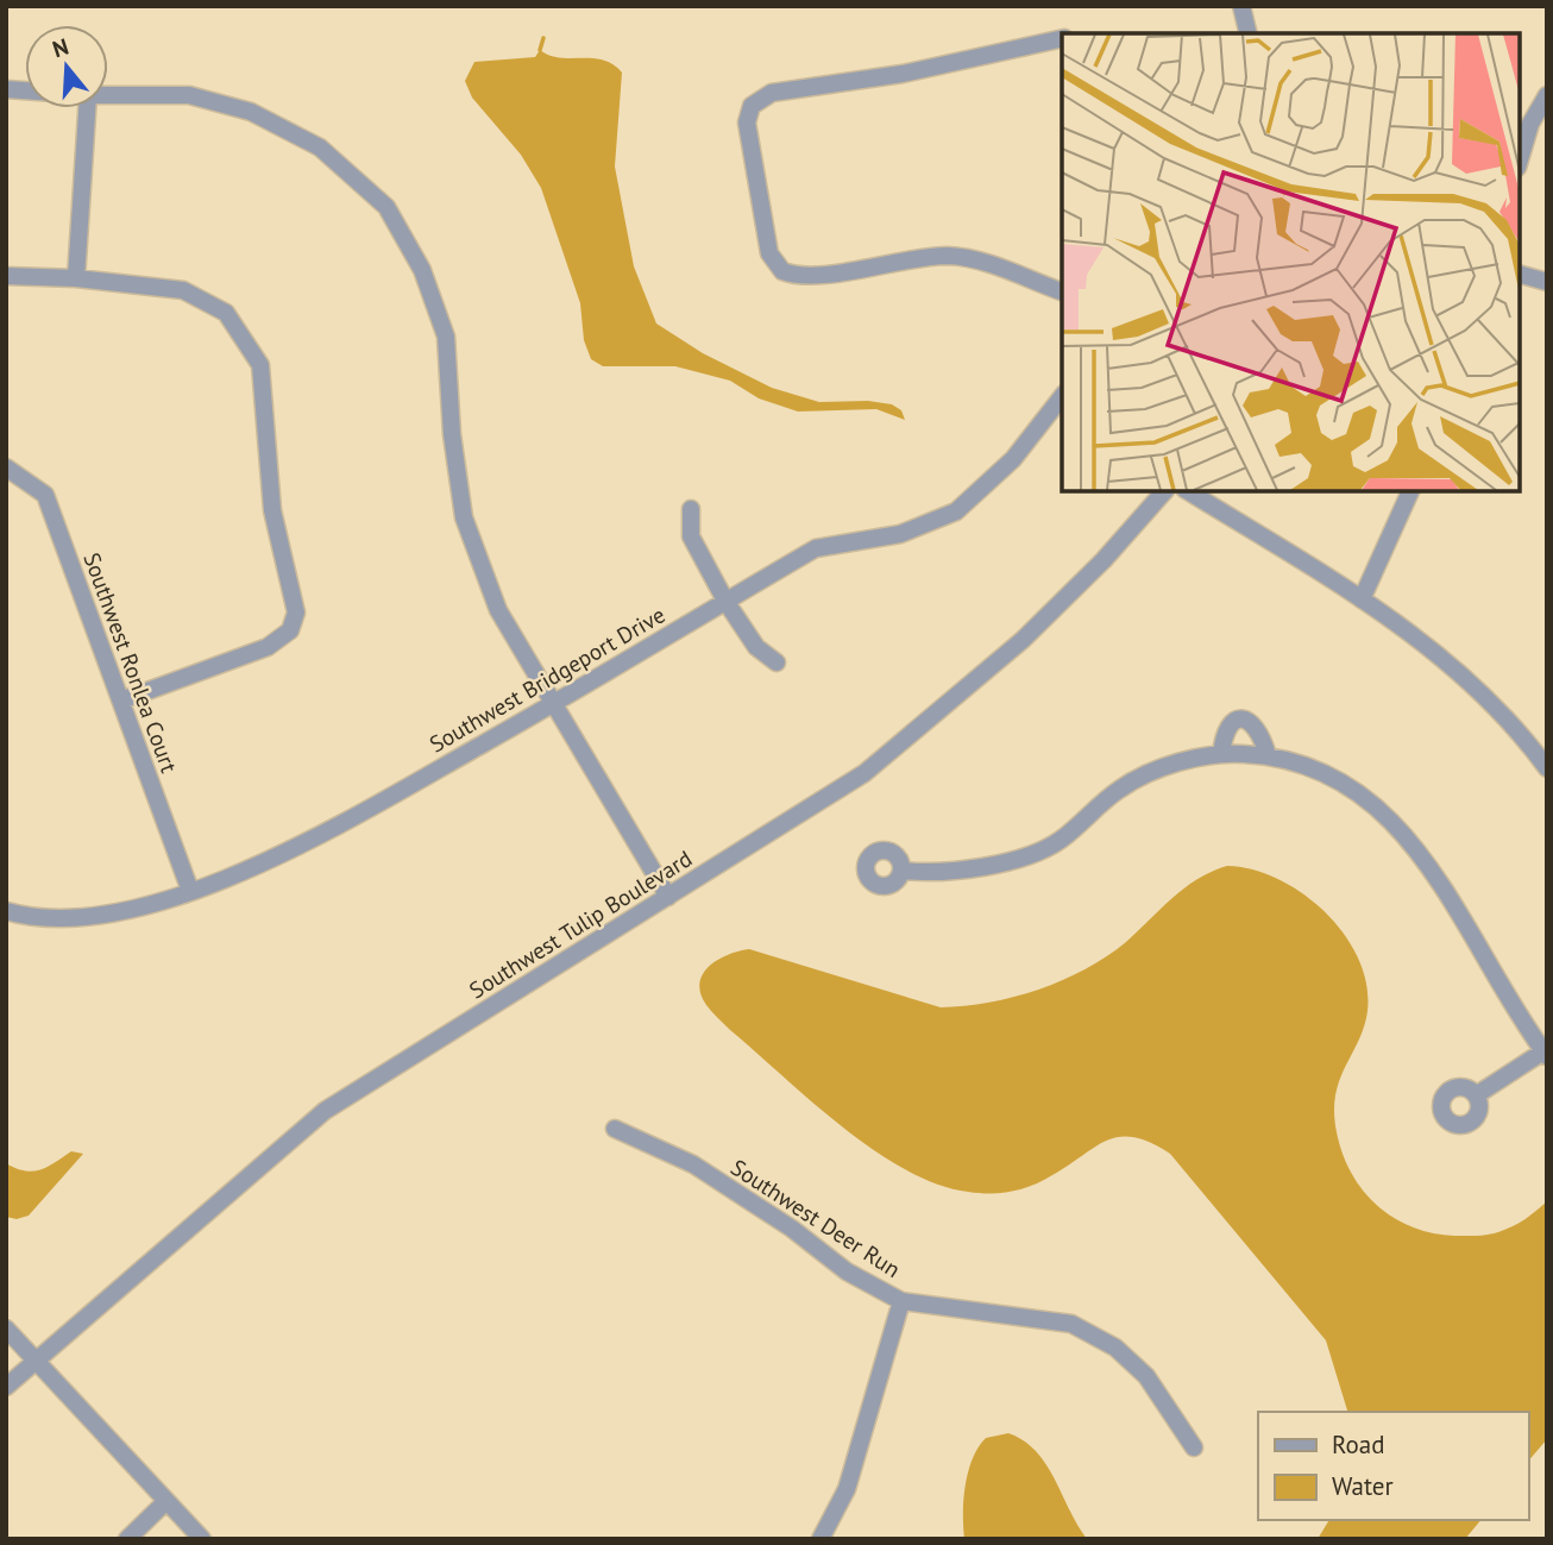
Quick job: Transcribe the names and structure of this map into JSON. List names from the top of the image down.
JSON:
{
  "streets": {
    "street": [
      "Southwest Ronlea Court",
      "Southwest Bridgeport Drive",
      "Southwest Tulip Boulevard",
      "Southwest Deer Run"
    ]
  },
  "crossings": [
    ["Southwest Ronlea Court", "Southwest Bridgeport Drive"]
  ],
  "legend": ["Road", "Water"],
  "north": "top"
}
